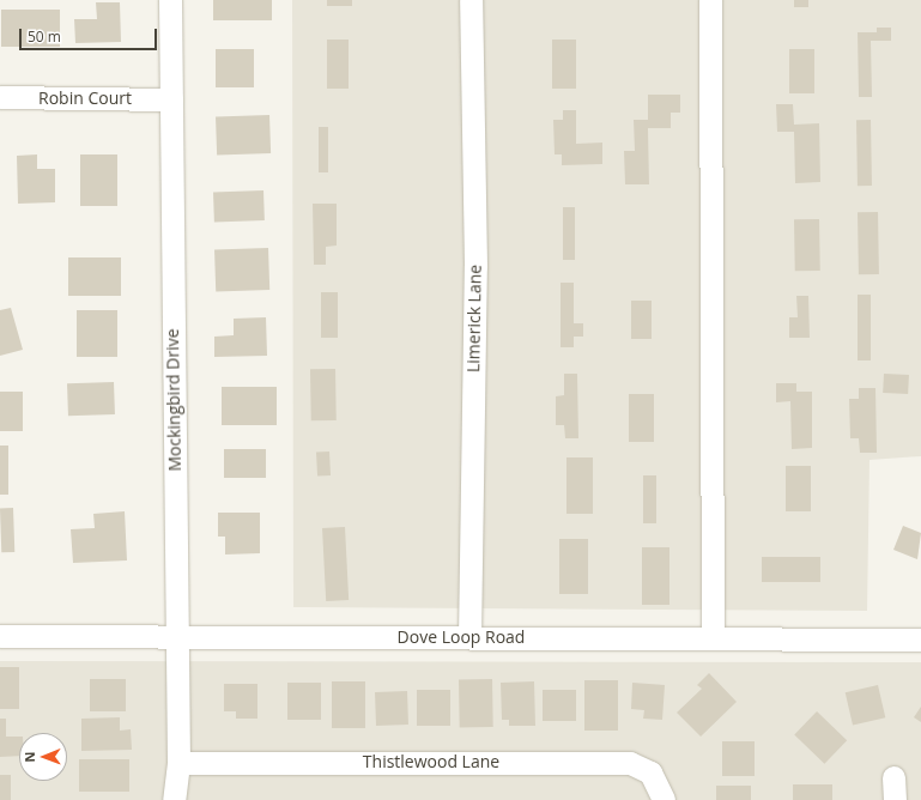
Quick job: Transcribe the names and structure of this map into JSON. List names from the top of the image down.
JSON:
{
  "streets": {
    "street": [
      "Robin Court",
      "Limerick Lane",
      "Mockingbird Drive",
      "Dove Loop Road",
      "Thistlewood Lane"
    ]
  },
  "crossings": [
    ["Robin Court", "Mockingbird Drive"],
    ["Limerick Lane", "Dove Loop Road"],
    ["Mockingbird Drive", "Dove Loop Road"],
    ["Mockingbird Drive", "Thistlewood Lane"]
  ],
  "scale_bar": "50 m",
  "north": "left"
}
